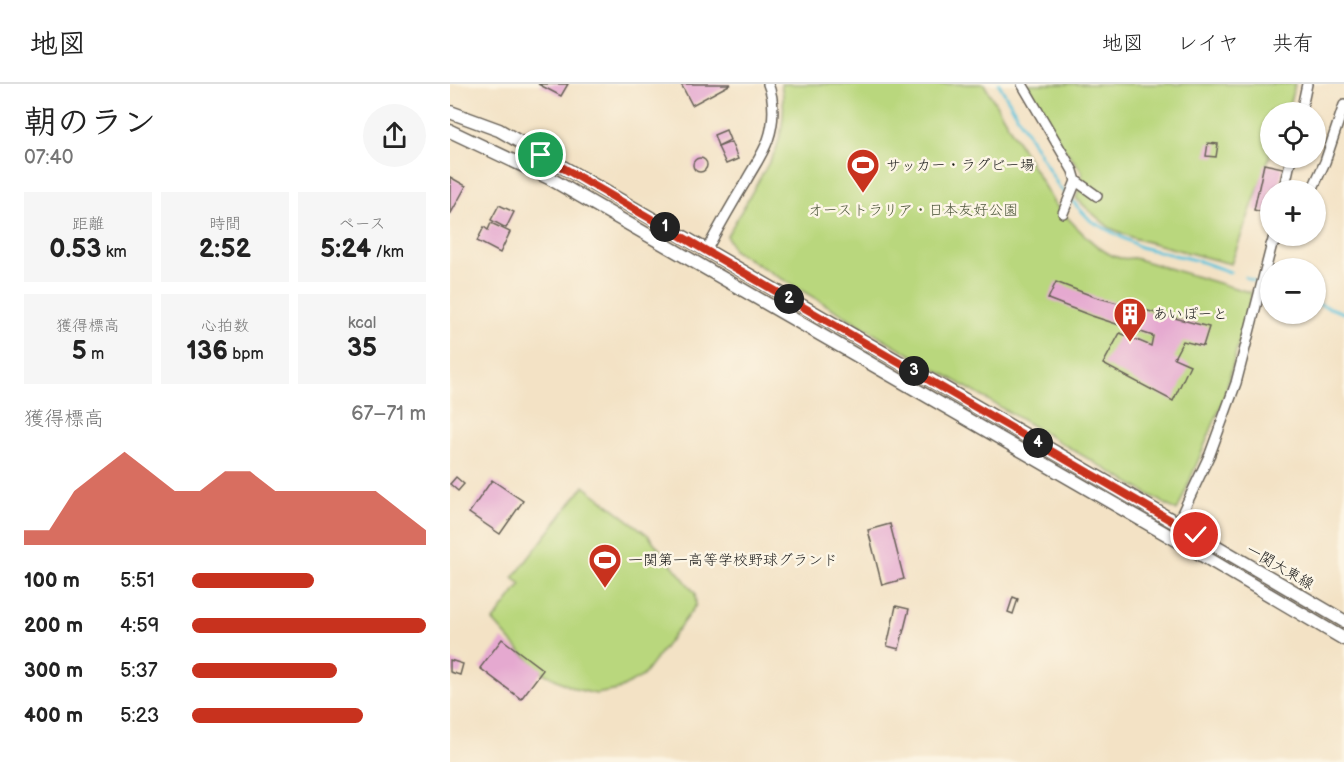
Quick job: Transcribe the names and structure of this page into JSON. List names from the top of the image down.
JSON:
{
  "streets": {
    "main road": ["一関大東線"]
  },
  "parks": ["オーストラリア・日本友好公園"],
  "places": {
    "sports": ["サッカー・ラグビー場", "一関第一高等学校野球グランド"],
    "building": ["あいぽーと"]
  },
  "page": {
    "header": "地図",
    "nav": ["地図", "レイヤ", "共有"],
    "heading": ["朝のラン", "07:40"],
    "map_buttons": ["+", "−"],
    "stats": [
      ["距離", "0.53 km"],
      ["時間", "2:52"],
      ["ペース", "5:24 /km"],
      ["獲得標高", "5 m"],
      ["心拍数", "136 bpm"],
      ["kcal", "35"]
    ],
    "pins": [
      "1",
      "2",
      "3",
      "4"
    ],
    "chart": ["獲得標高", "67–71 m"],
    "list": [
      {
        "name": "100 m",
        "note": "5:51"
      },
      {
        "name": "200 m",
        "note": "4:59"
      },
      {
        "name": "300 m",
        "note": "5:37"
      },
      {
        "name": "400 m",
        "note": "5:23"
      }
    ]
  }
}
